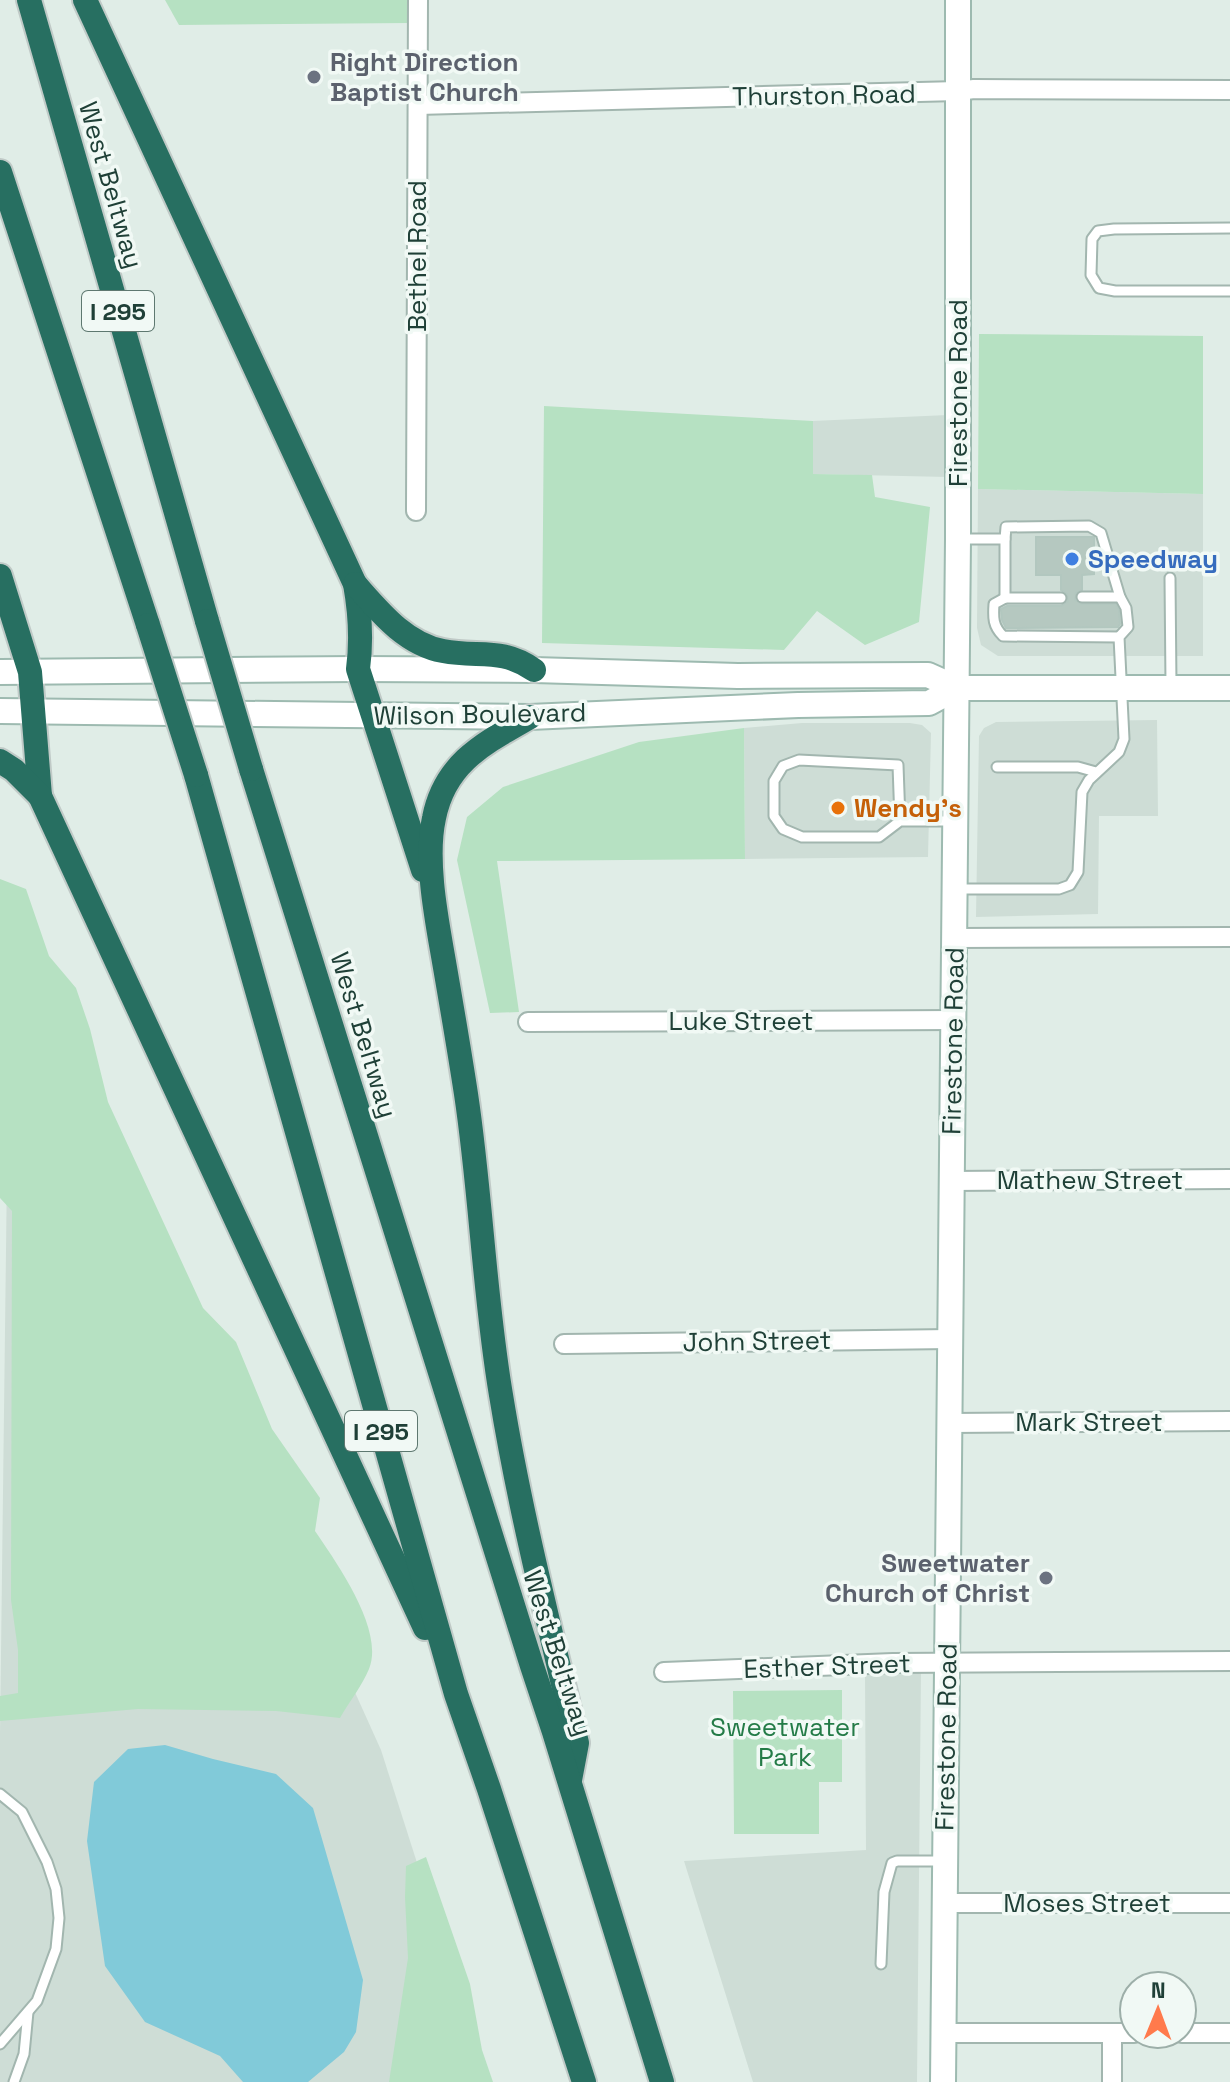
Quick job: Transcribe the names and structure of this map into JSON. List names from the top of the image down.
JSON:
{
  "streets": {
    "highway": ["West Beltway", "I 295"],
    "main road": ["Firestone Road", "Wilson Boulevard"],
    "street": [
      "Thurston Road",
      "Bethel Road",
      "Luke Street",
      "Mathew Street",
      "John Street",
      "Mark Street",
      "Esther Street",
      "Moses Street"
    ]
  },
  "crossings": [
    ["Thurston Road", "Bethel Road"],
    ["Thurston Road", "Firestone Road"],
    ["Firestone Road", "Wilson Boulevard"],
    ["Firestone Road", "Luke Street"],
    ["Firestone Road", "Mathew Street"],
    ["Firestone Road", "John Street"],
    ["Firestone Road", "Mark Street"],
    ["Firestone Road", "Esther Street"],
    ["Firestone Road", "Moses Street"]
  ],
  "parks": ["Sweetwater Park"],
  "places": [
    "Right Direction Baptist Church",
    "Speedway",
    "Wendy's",
    "Sweetwater Church of Christ"
  ],
  "north": "top"
}
